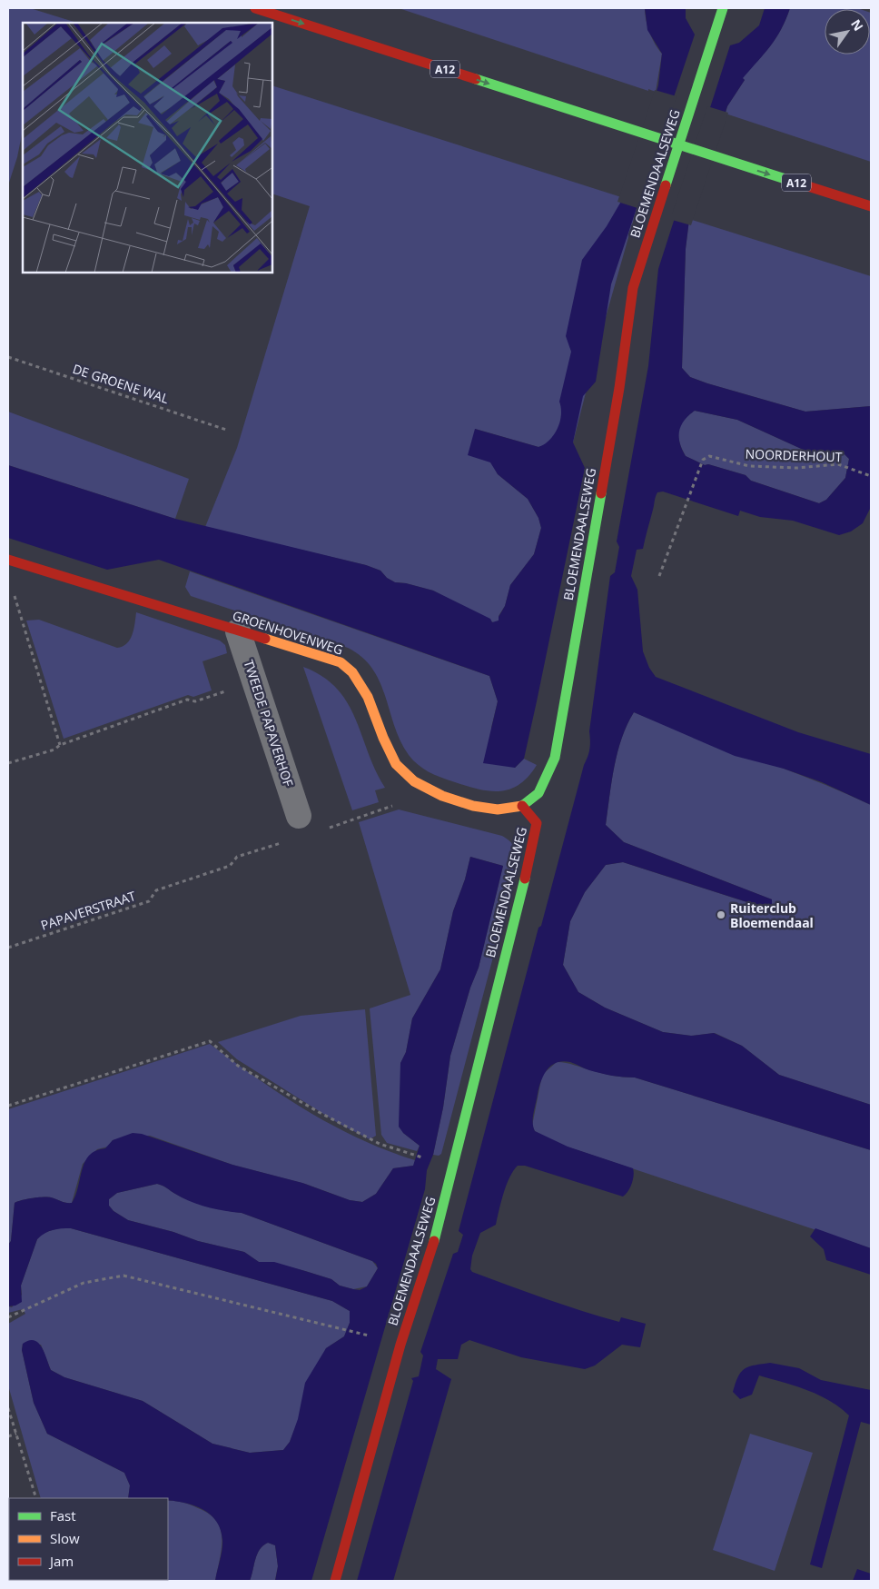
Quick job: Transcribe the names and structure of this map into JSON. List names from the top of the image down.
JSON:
{
  "streets": {
    "main road": ["A12", "BLOEMENDAALSEWEG", "GROENHOVENWEG"],
    "street": ["TWEEDE PAPAVERHOF"],
    "path": ["DE GROENE WAL", "NOORDERHOUT", "PAPAVERSTRAAT"]
  },
  "crossings": [
    ["BLOEMENDAALSEWEG", "GROENHOVENWEG"],
    ["GROENHOVENWEG", "TWEEDE PAPAVERHOF"]
  ],
  "places": ["Ruiterclub Bloemendaal"],
  "legend": ["Fast", "Slow", "Jam"],
  "north": "top right"
}
